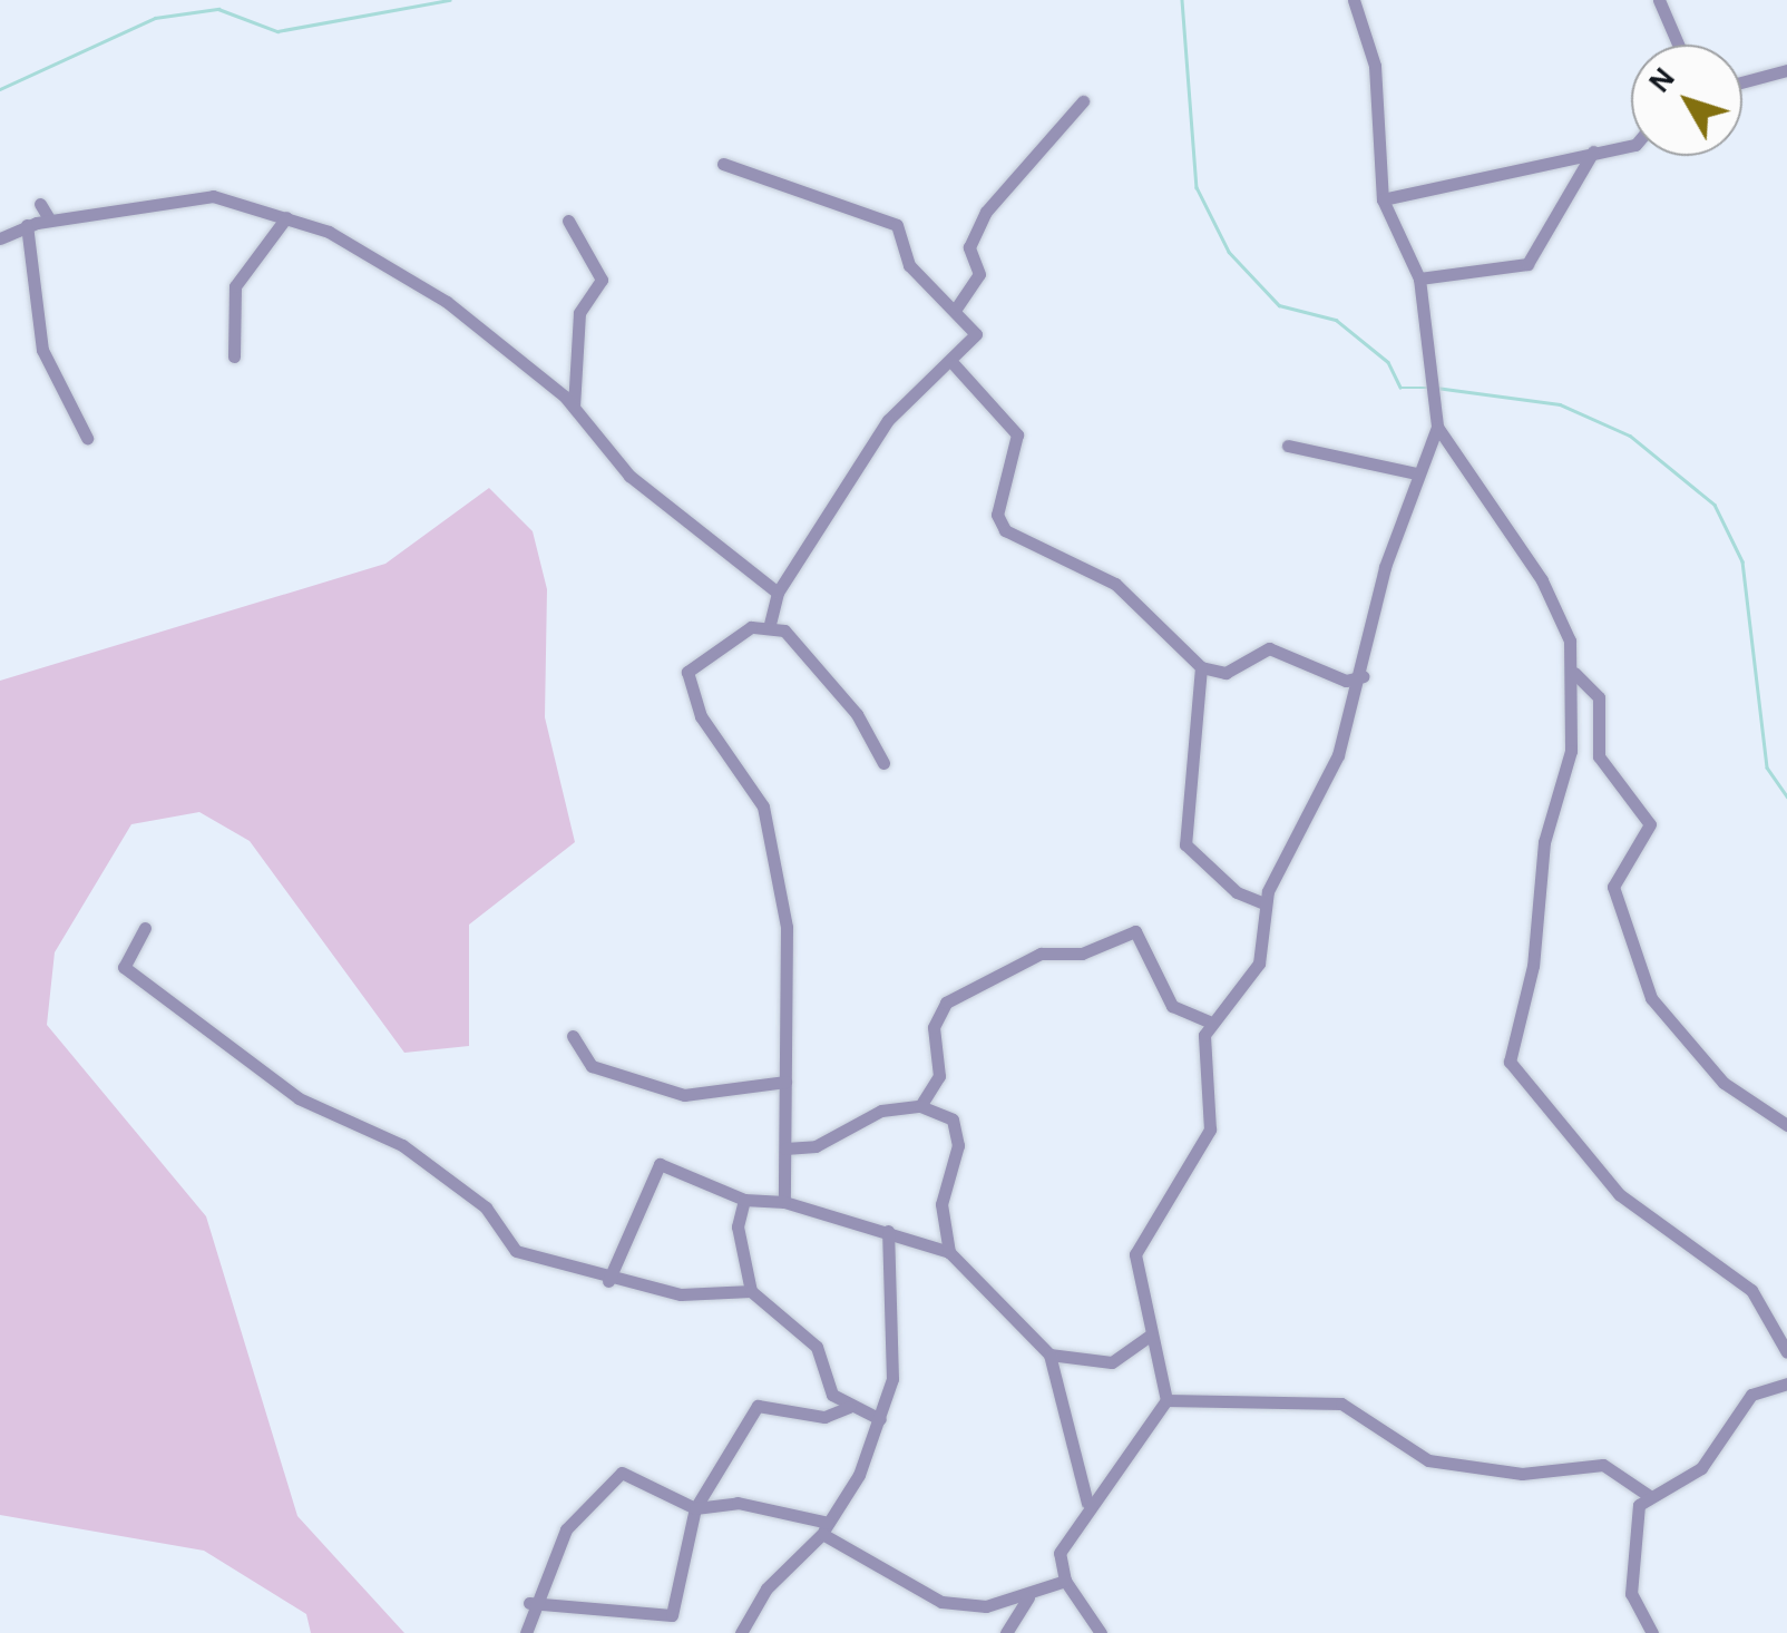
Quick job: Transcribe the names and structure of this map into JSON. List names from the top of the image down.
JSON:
{
  "north": "top left"
}
